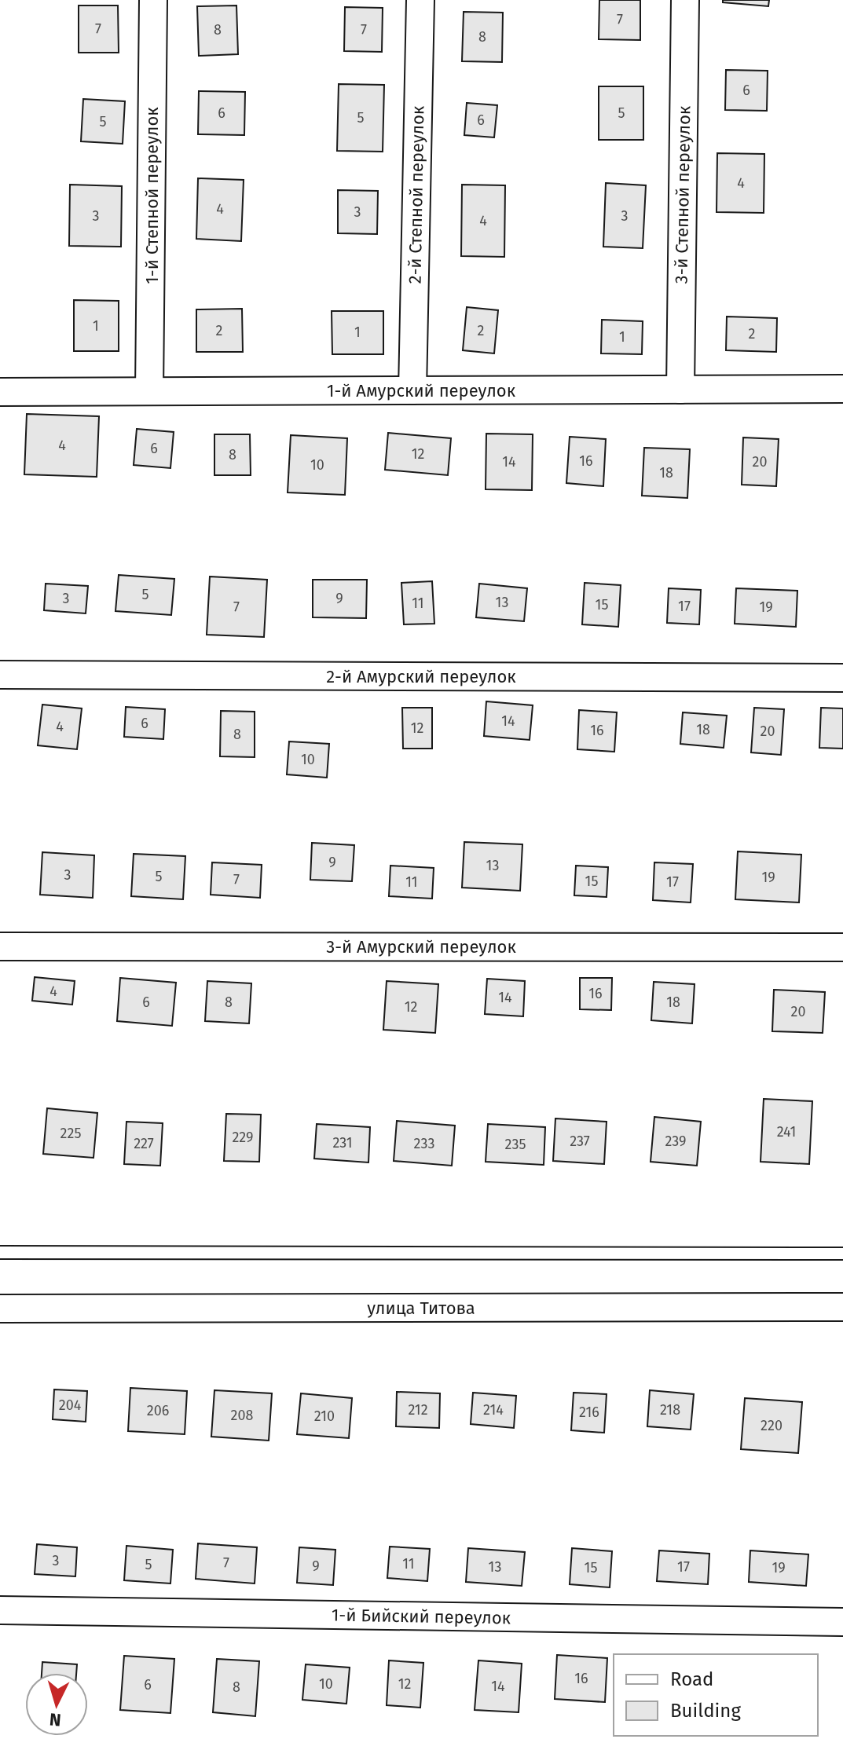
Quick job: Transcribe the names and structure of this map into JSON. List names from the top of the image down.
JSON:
{
  "streets": {
    "street": [
      "2-й Степной переулок",
      "3-й Степной переулок",
      "1-й Степной переулок",
      "1-й Амурский переулок",
      "2-й Амурский переулок",
      "3-й Амурский переулок",
      "улица Титова",
      "1-й Бийский переулок"
    ]
  },
  "crossings": [
    ["2-й Степной переулок", "1-й Амурский переулок"],
    ["3-й Степной переулок", "1-й Амурский переулок"],
    ["1-й Степной переулок", "1-й Амурский переулок"]
  ],
  "house_numbers": [
    "7",
    "7",
    "8",
    "7",
    "8",
    "6",
    "6",
    "5",
    "5",
    "6",
    "5",
    "4",
    "4",
    "3",
    "3",
    "3",
    "4",
    "1",
    "2",
    "2",
    "1",
    "2",
    "1",
    "4",
    "6",
    "12",
    "8",
    "16",
    "14",
    "20",
    "10",
    "18",
    "5",
    "3",
    "9",
    "13",
    "11",
    "15",
    "17",
    "7",
    "19",
    "14",
    "6",
    "4",
    "12",
    "18",
    "16",
    "20",
    "8",
    "10",
    "9",
    "13",
    "3",
    "5",
    "19",
    "7",
    "15",
    "11",
    "17",
    "4",
    "16",
    "14",
    "6",
    "8",
    "18",
    "12",
    "20",
    "241",
    "225",
    "229",
    "237",
    "239",
    "231",
    "227",
    "233",
    "235",
    "204",
    "212",
    "214",
    "218",
    "206",
    "216",
    "208",
    "210",
    "220",
    "3",
    "7",
    "11",
    "5",
    "9",
    "13",
    "17",
    "15",
    "19",
    "16",
    "10",
    "12",
    "6",
    "14",
    "8"
  ],
  "legend": ["Road", "Building"],
  "north": "bottom"
}
